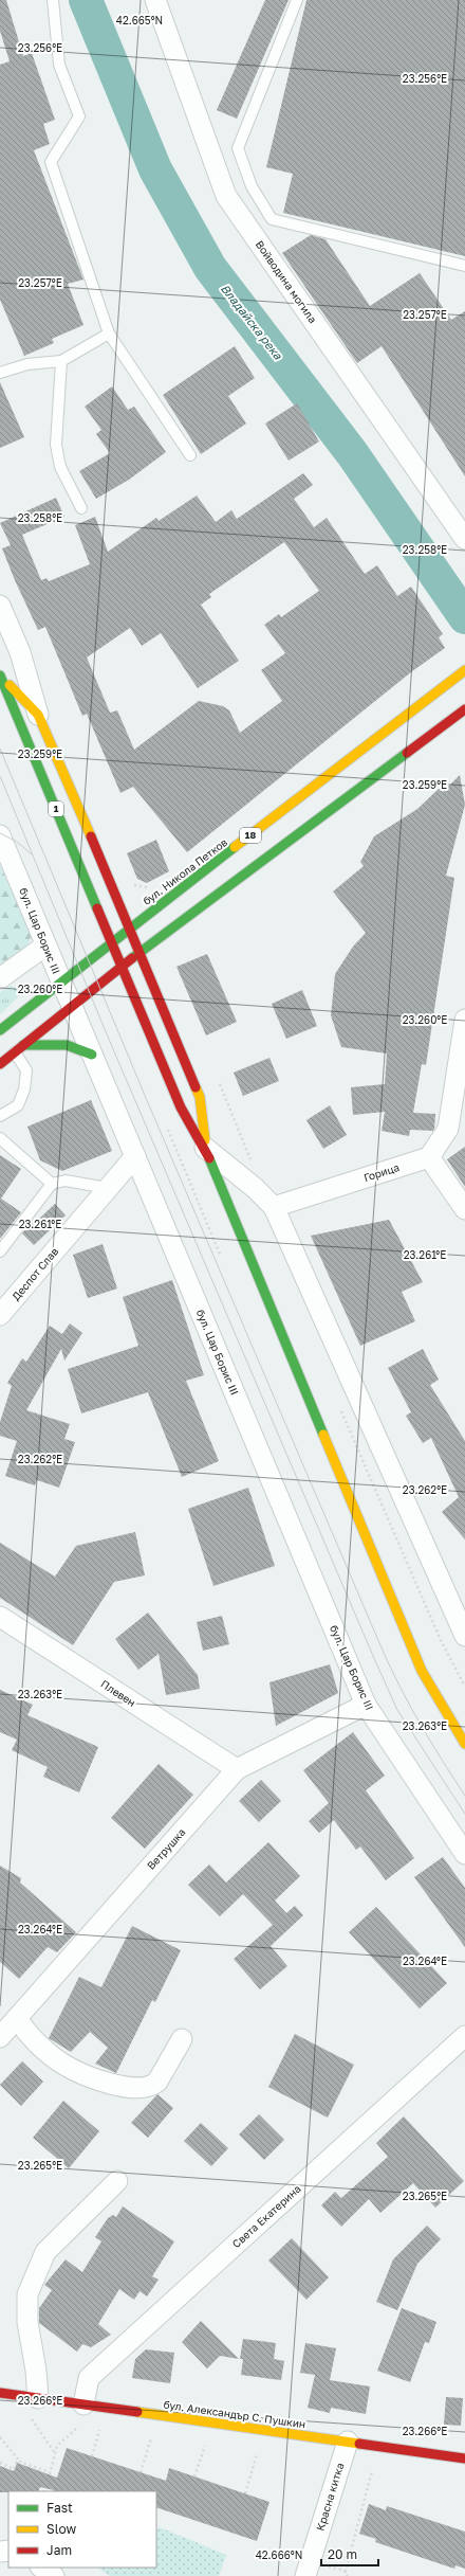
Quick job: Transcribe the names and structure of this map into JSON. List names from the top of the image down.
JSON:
{
  "streets": {
    "main road": [
      "1",
      "18",
      "бул. Никола Петков",
      "бул. Александър С. Пушкин"
    ],
    "street": [
      "Войводина могила",
      "бул. Цар Борис III",
      "Горица",
      "Деспот Слав",
      "Плевен",
      "Ветрушка",
      "Света Екатерина",
      "Красна китка"
    ]
  },
  "crossings": [
    ["1", "18"],
    ["1", "бул. Никола Петков"],
    ["бул. Никола Петков", "бул. Цар Борис III"],
    ["бул. Цар Борис III", "Деспот Слав"],
    ["бул. Цар Борис III", "Ветрушка"],
    ["Плевен", "Ветрушка"],
    ["Света Екатерина", "бул. Александър С. Пушкин"],
    ["бул. Александър С. Пушкин", "Красна китка"]
  ],
  "water": ["Владайска река"],
  "legend": ["Fast", "Slow", "Jam"],
  "scale_bar": "20 m",
  "coordinates": [
    "42.665°N",
    "23.256°E",
    "23.257°E",
    "23.258°E",
    "23.259°E",
    "23.260°E",
    "23.261°E",
    "23.262°E",
    "23.263°E",
    "23.264°E",
    "23.265°E",
    "23.266°E",
    "42.666°N"
  ]
}
